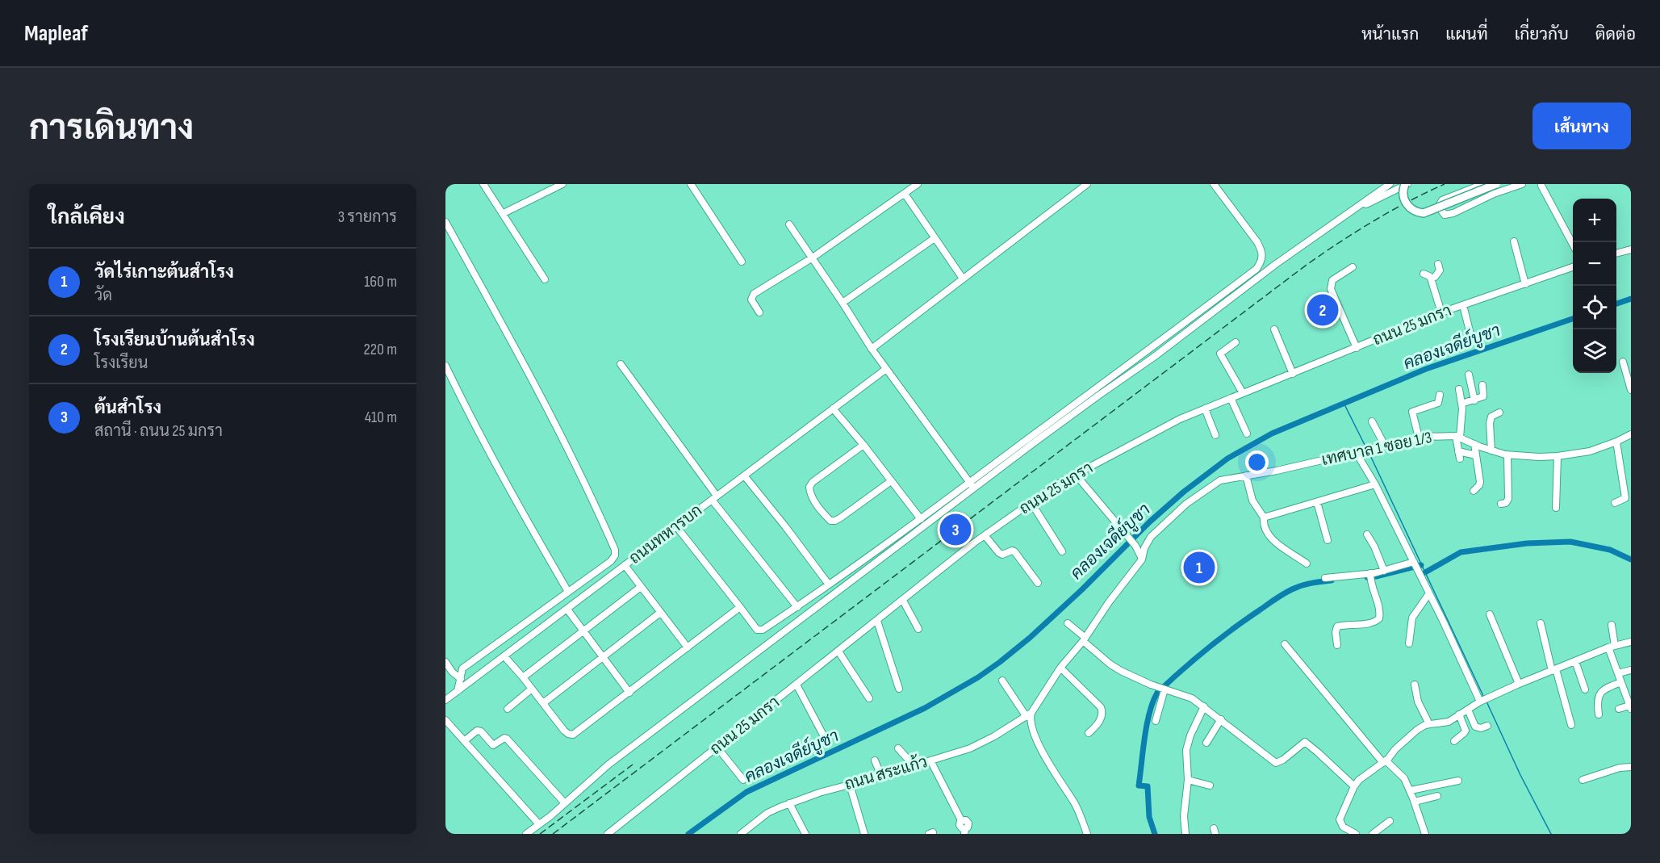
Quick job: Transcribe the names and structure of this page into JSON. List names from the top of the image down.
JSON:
{
  "streets": {
    "street": [
      "ถนน 25 มกรา",
      "เทศบาล 1 ซอย 1/3",
      "ถนนทหารบก",
      "ถนน สระแก้ว"
    ]
  },
  "water": ["คลองเจดีย์บูชา"],
  "page": {
    "header": "Mapleaf",
    "nav": [
      "หน้าแรก",
      "แผนที่",
      "เกี่ยวกับ",
      "ติดต่อ"
    ],
    "title": "การเดินทาง",
    "buttons": "เส้นทาง",
    "heading": ["ใกล้เคียง", "3 รายการ"],
    "map_buttons": ["+", "−"],
    "list": [
      {
        "mark": "1",
        "name": "วัดไร่เกาะต้นสำโรง",
        "note": "วัด",
        "value": "160 m"
      },
      {
        "mark": "2",
        "name": "โรงเรียนบ้านต้นสำโรง",
        "note": "โรงเรียน",
        "value": "220 m"
      },
      {
        "mark": "3",
        "name": "ต้นสำโรง",
        "note": "สถานี · ถนน 25 มกรา",
        "value": "410 m"
      }
    ],
    "pins": ["2", "3", "1"]
  }
}
